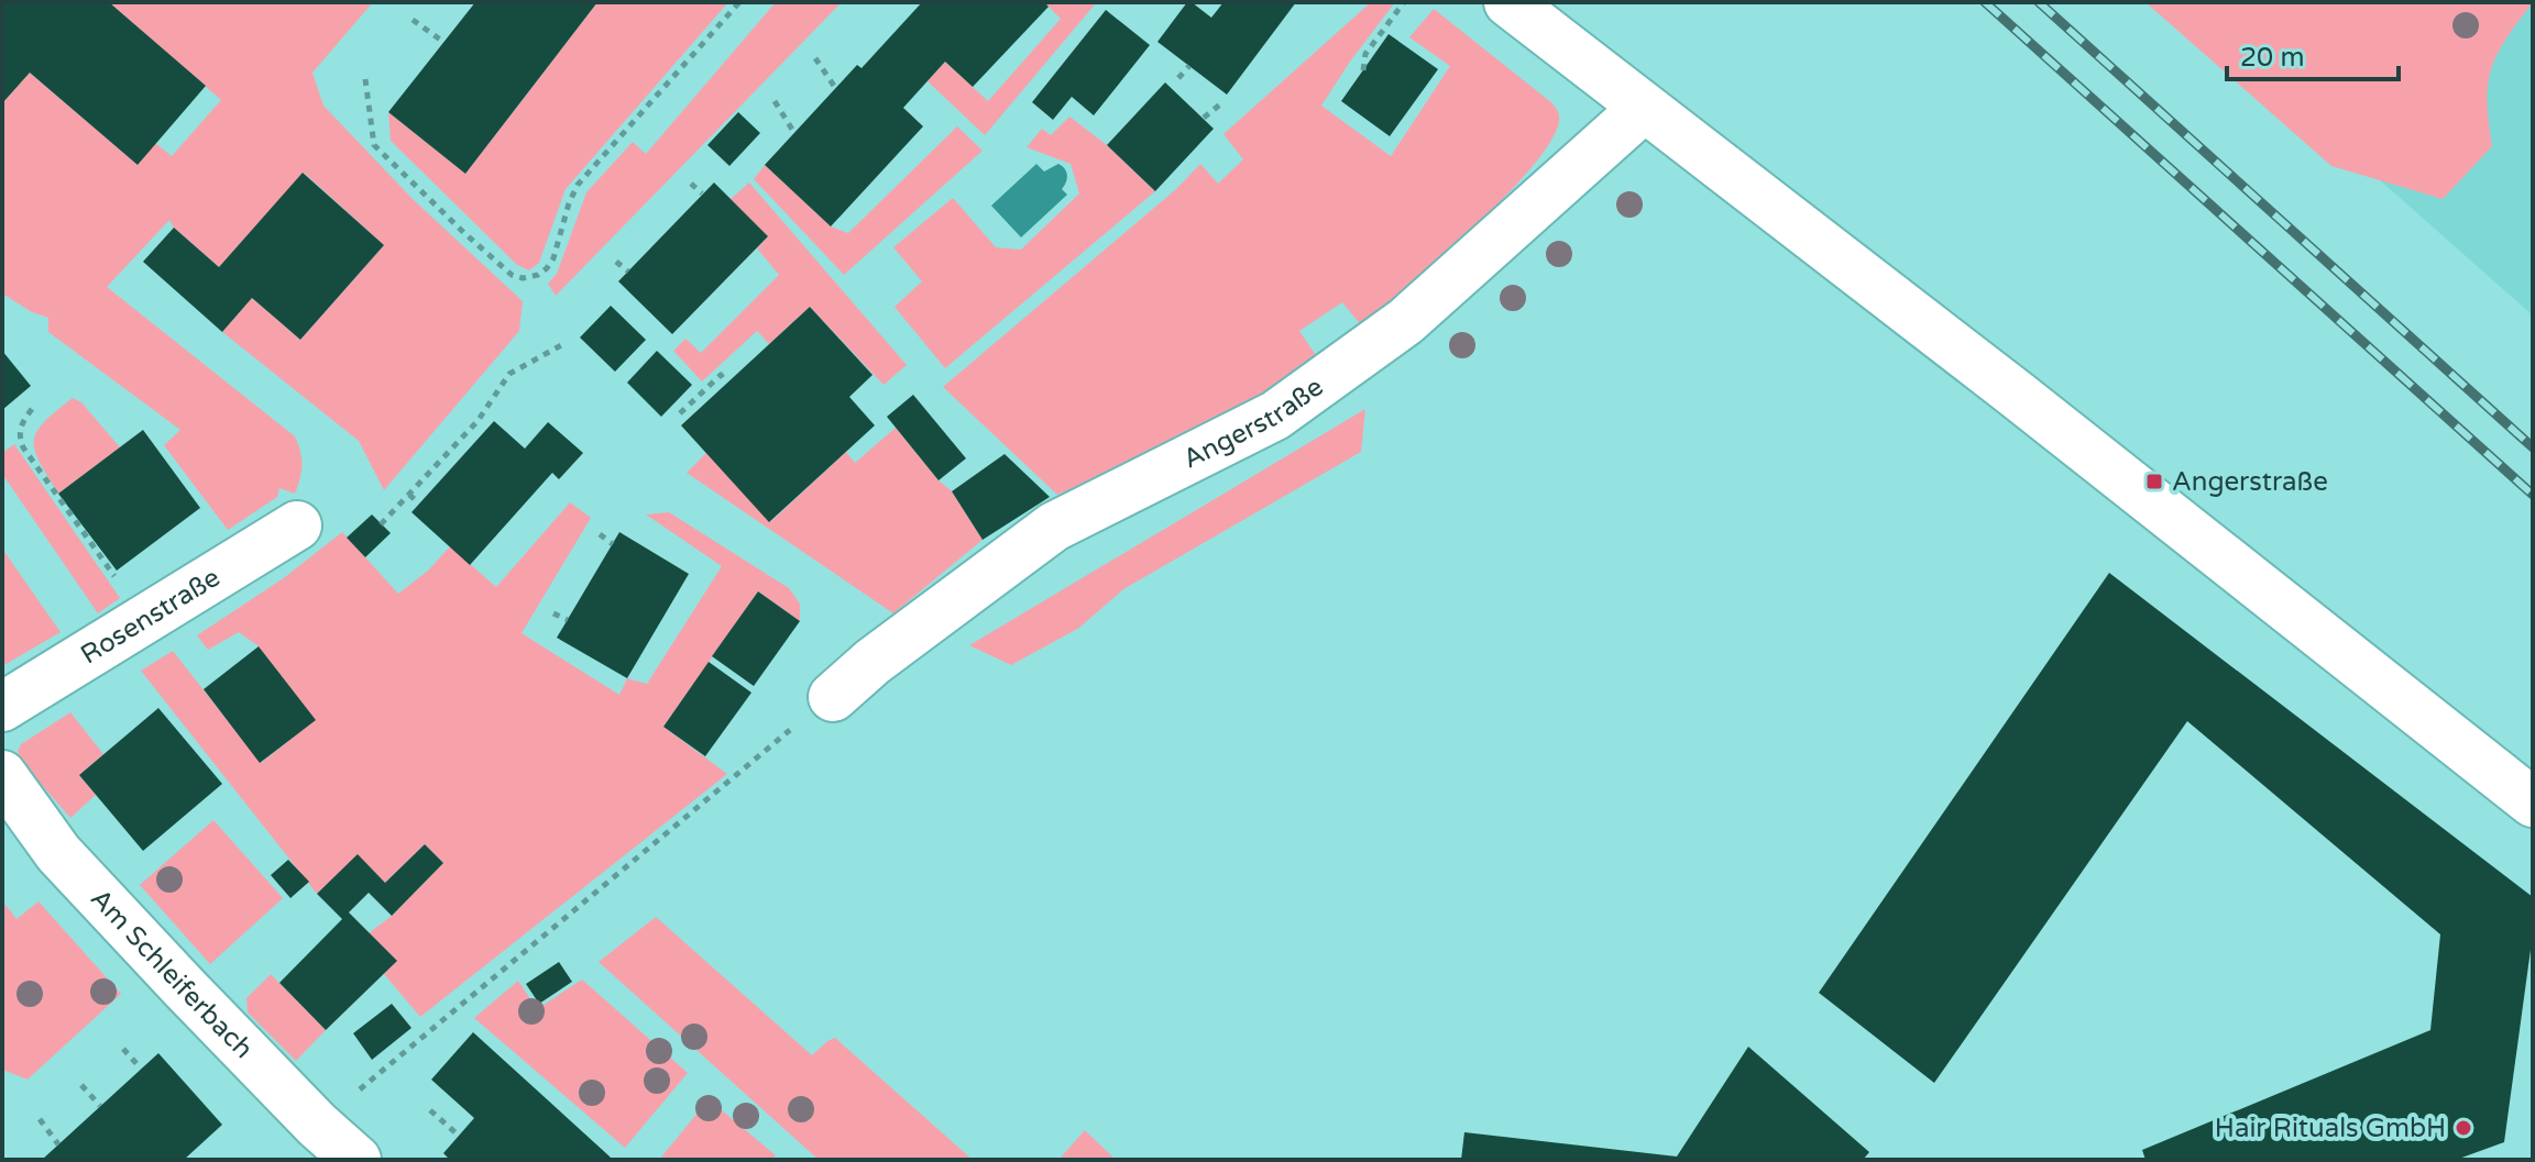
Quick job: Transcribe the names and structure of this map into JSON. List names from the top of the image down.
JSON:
{
  "streets": {
    "street": ["Angerstraße", "Rosenstraße", "Am Schleiferbach"]
  },
  "places": {
    "transit": ["Angerstraße"],
    "other": ["Hair Rituals GmbH"]
  },
  "scale_bar": "20 m"
}
